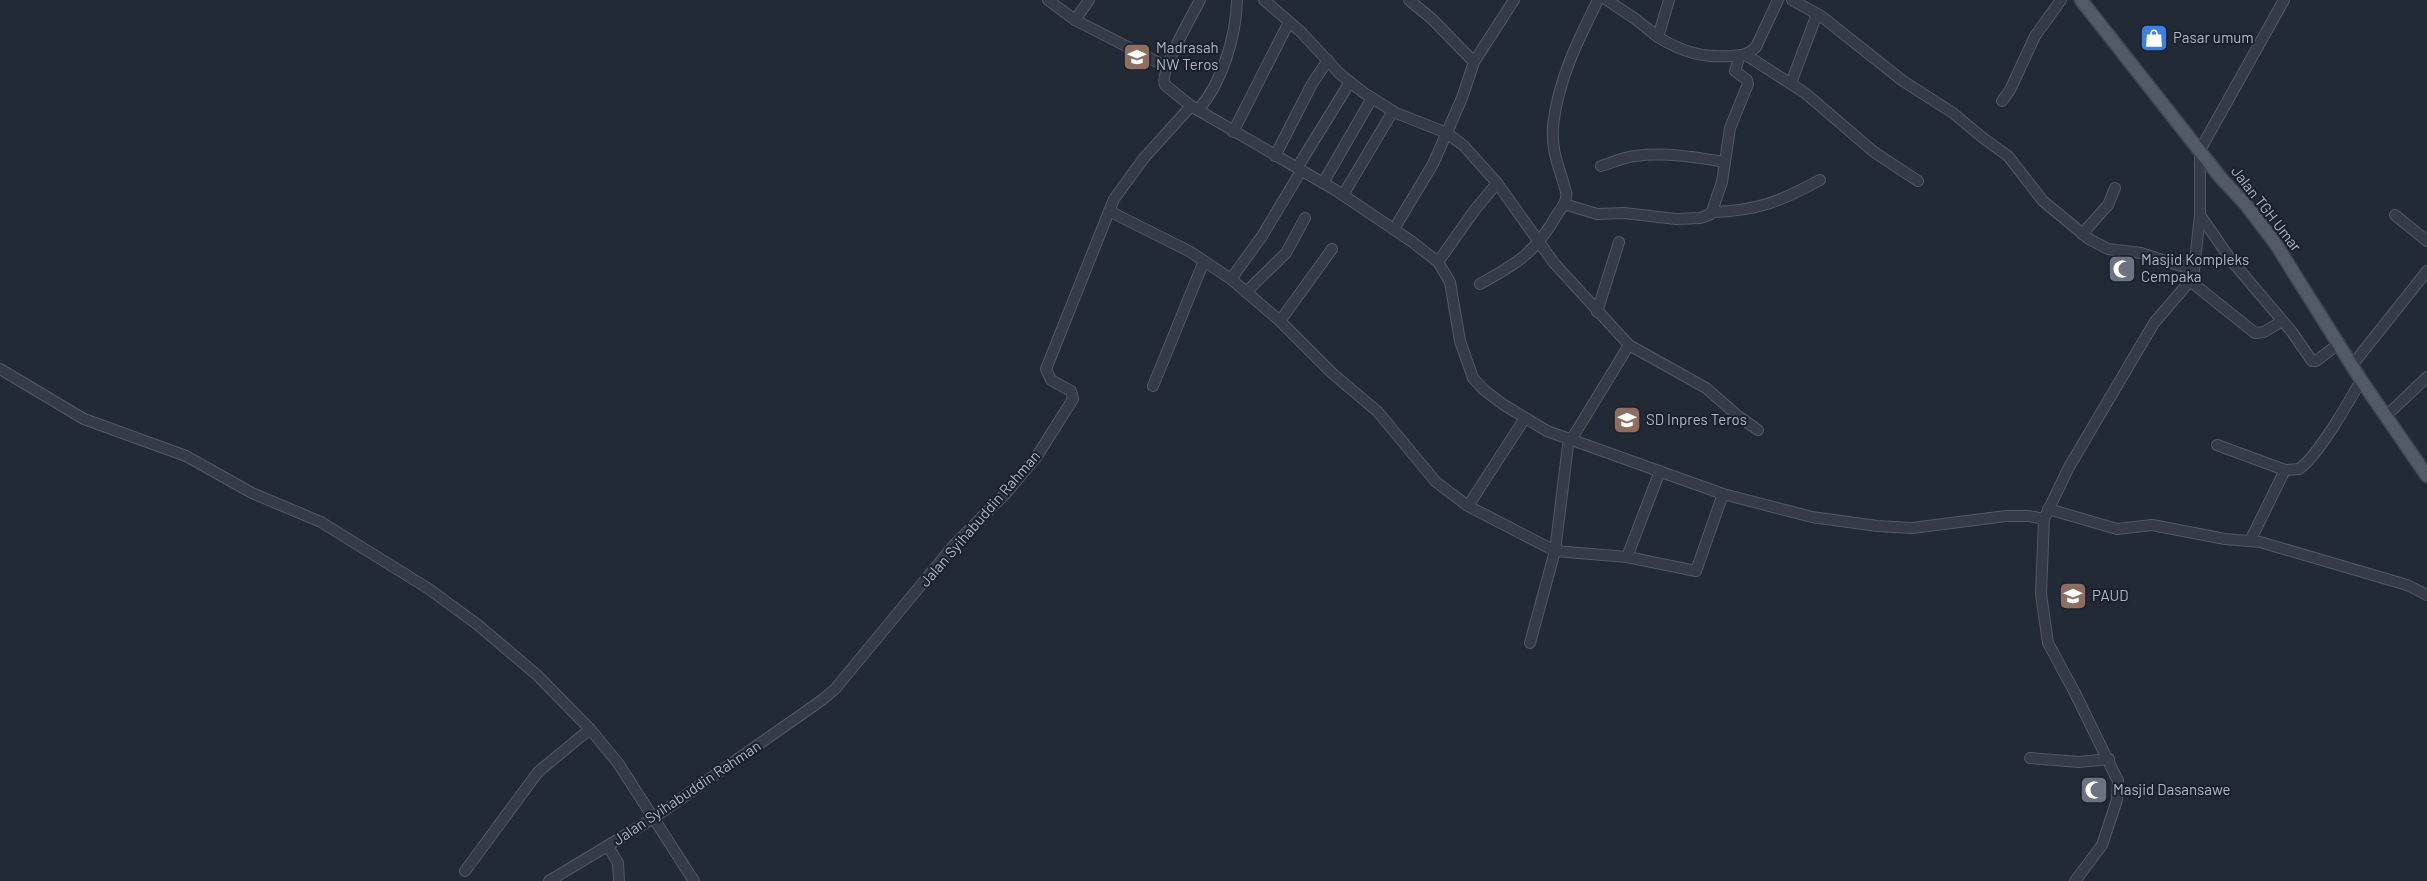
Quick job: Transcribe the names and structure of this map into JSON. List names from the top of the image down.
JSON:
{
  "streets": {
    "main road": ["Jalan TGH Umar"],
    "street": ["Jalan Syihabuddin Rahman"]
  },
  "places": {
    "shop": ["Pasar umum"],
    "school or university": ["Madrasah NW Teros", "SD Inpres Teros", "PAUD"],
    "mosque": ["Masjid Kompleks Cempaka", "Masjid Dasansawe"]
  }
}
